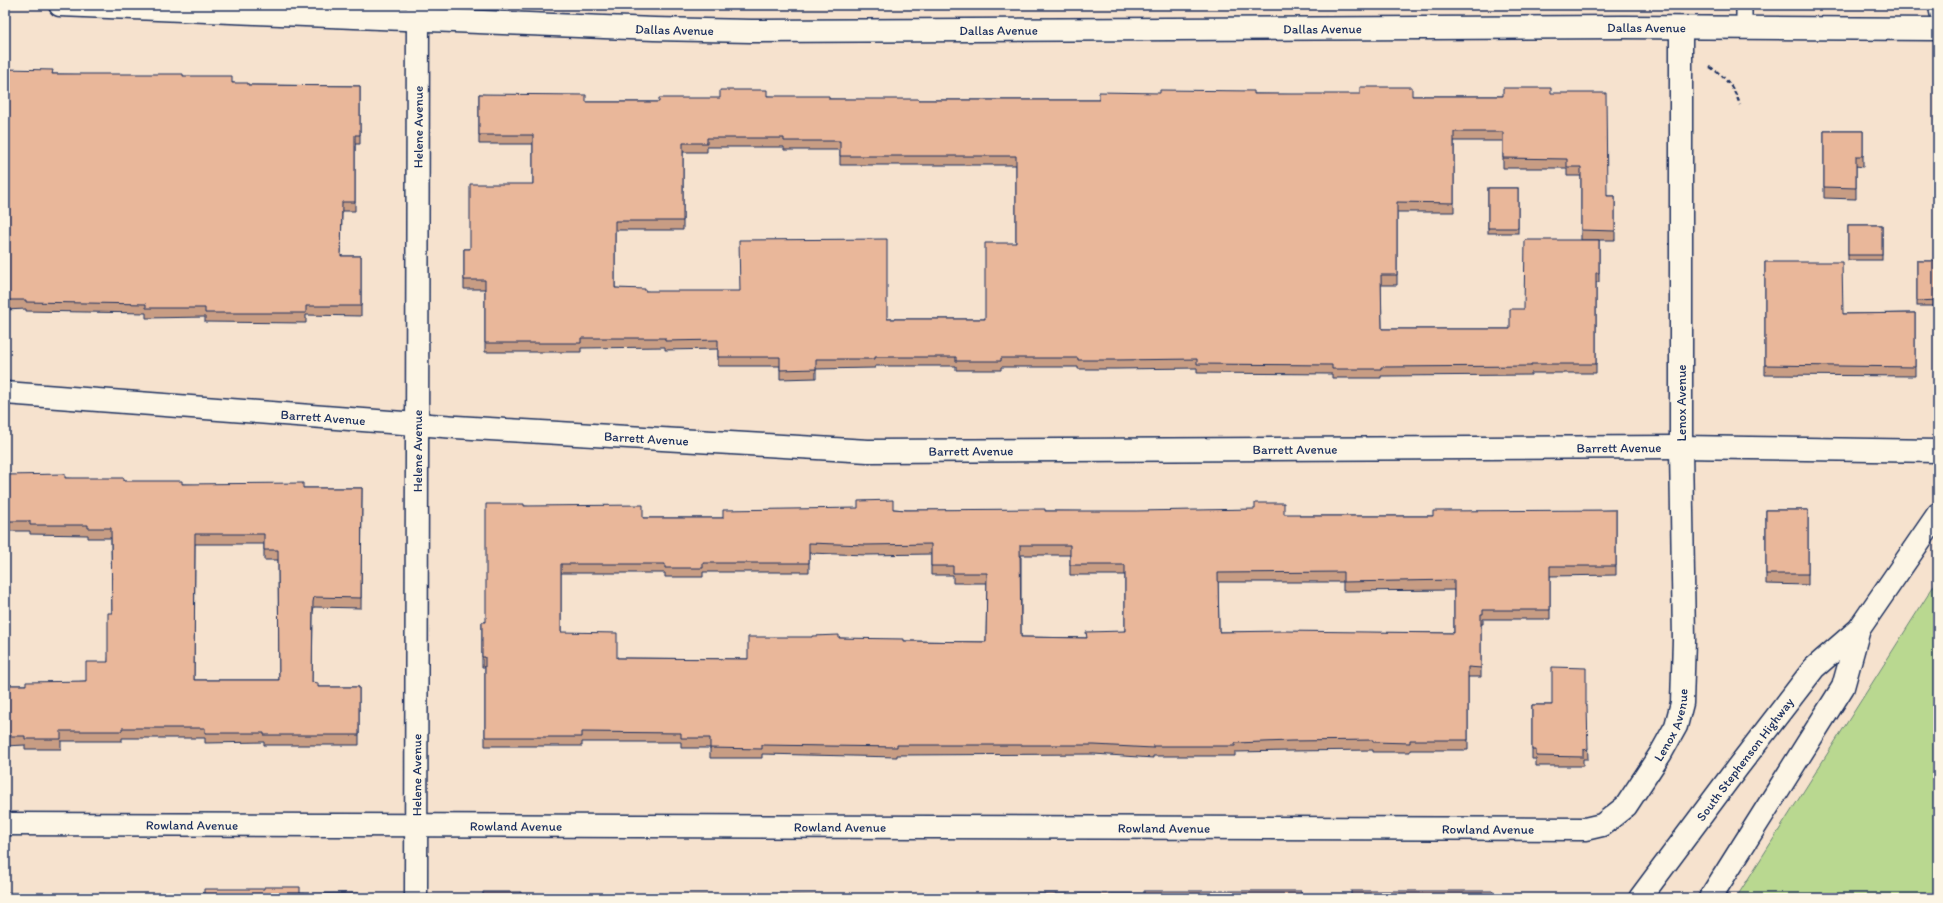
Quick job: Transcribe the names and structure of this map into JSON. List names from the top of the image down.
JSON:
{
  "streets": {
    "street": [
      "Dallas Avenue",
      "Helene Avenue",
      "Lenox Avenue",
      "Barrett Avenue",
      "South Stephenson Highway",
      "Rowland Avenue"
    ]
  },
  "crossings": [
    ["Dallas Avenue", "Helene Avenue"],
    ["Dallas Avenue", "Lenox Avenue"],
    ["Helene Avenue", "Barrett Avenue"],
    ["Helene Avenue", "Rowland Avenue"],
    ["Lenox Avenue", "Barrett Avenue"],
    ["Lenox Avenue", "Rowland Avenue"]
  ]
}
